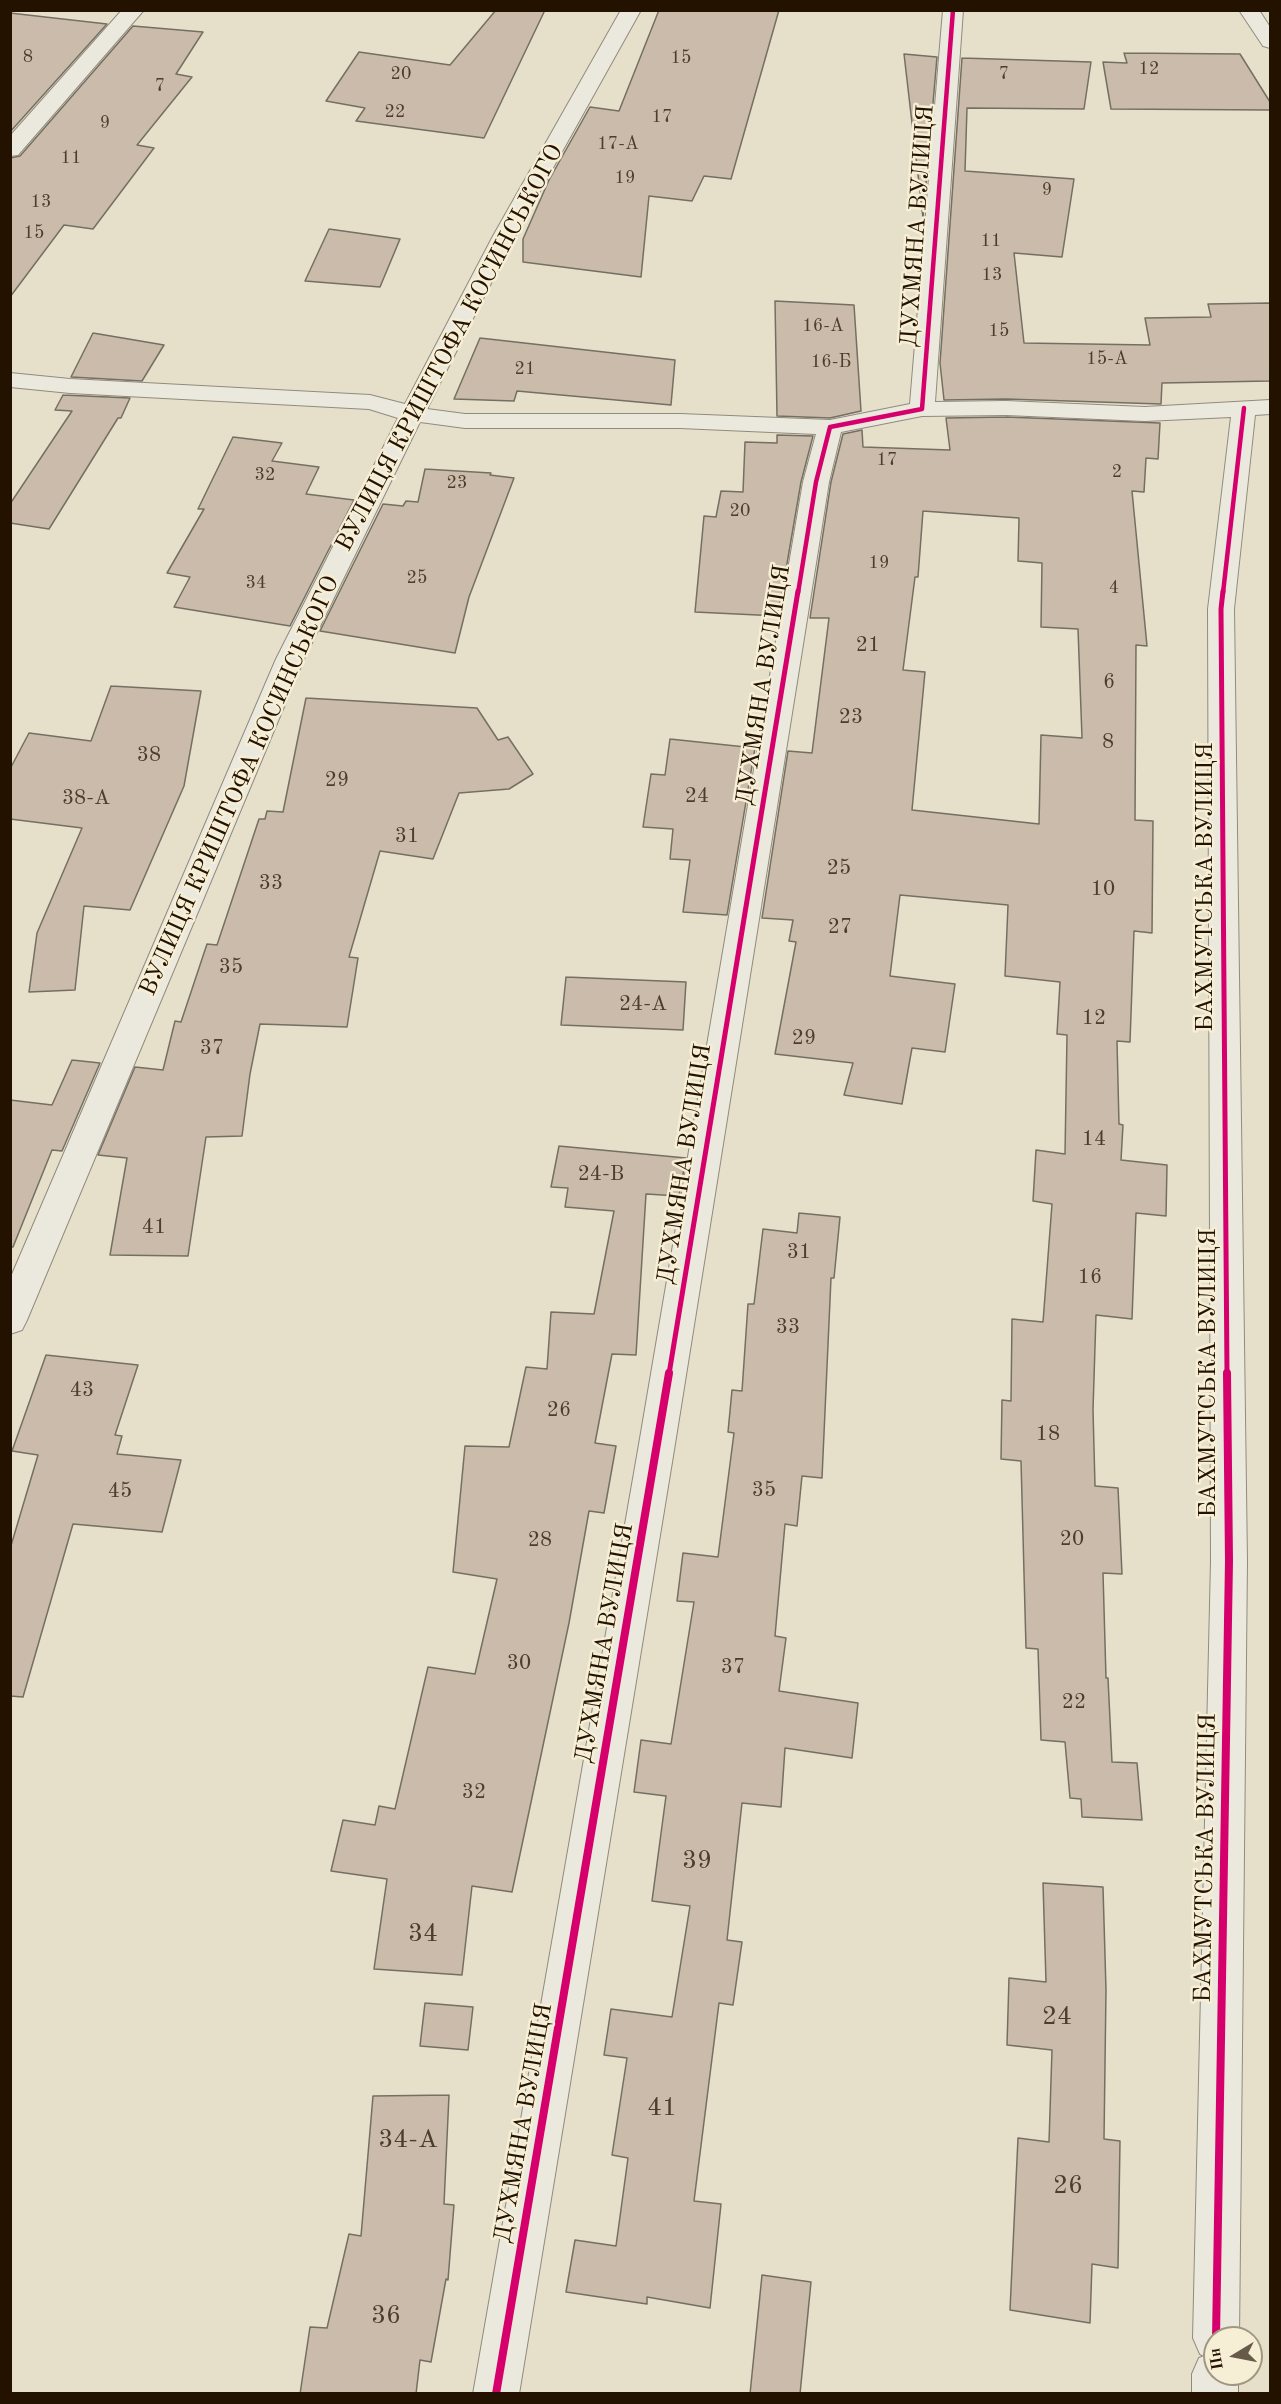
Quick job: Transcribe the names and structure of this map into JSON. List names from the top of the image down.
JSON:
{
  "streets": {
    "street": ["ДУХМЯНА ВУЛИЦЯ", "ВУЛИЦЯ КРИШТОФА КОСИНСЬКОГО", "БАХМУТСЬКА ВУЛИЦЯ"]
  },
  "house_numbers": [
    "8",
    "15",
    "12",
    "20",
    "7",
    "7",
    "22",
    "17",
    "9",
    "17-А",
    "11",
    "19",
    "9",
    "13",
    "15",
    "11",
    "13",
    "16-А",
    "15",
    "15-А",
    "16-Б",
    "21",
    "17",
    "2",
    "32",
    "23",
    "20",
    "19",
    "25",
    "34",
    "4",
    "21",
    "6",
    "23",
    "8",
    "38",
    "29",
    "24",
    "38-А",
    "31",
    "25",
    "33",
    "10",
    "27",
    "35",
    "24-А",
    "12",
    "29",
    "37",
    "14",
    "24-В",
    "41",
    "31",
    "16",
    "33",
    "43",
    "26",
    "18",
    "35",
    "45",
    "20",
    "28",
    "30",
    "37",
    "22",
    "32",
    "39",
    "34",
    "24",
    "41",
    "34-А",
    "26",
    "36"
  ],
  "north": "left"
}
